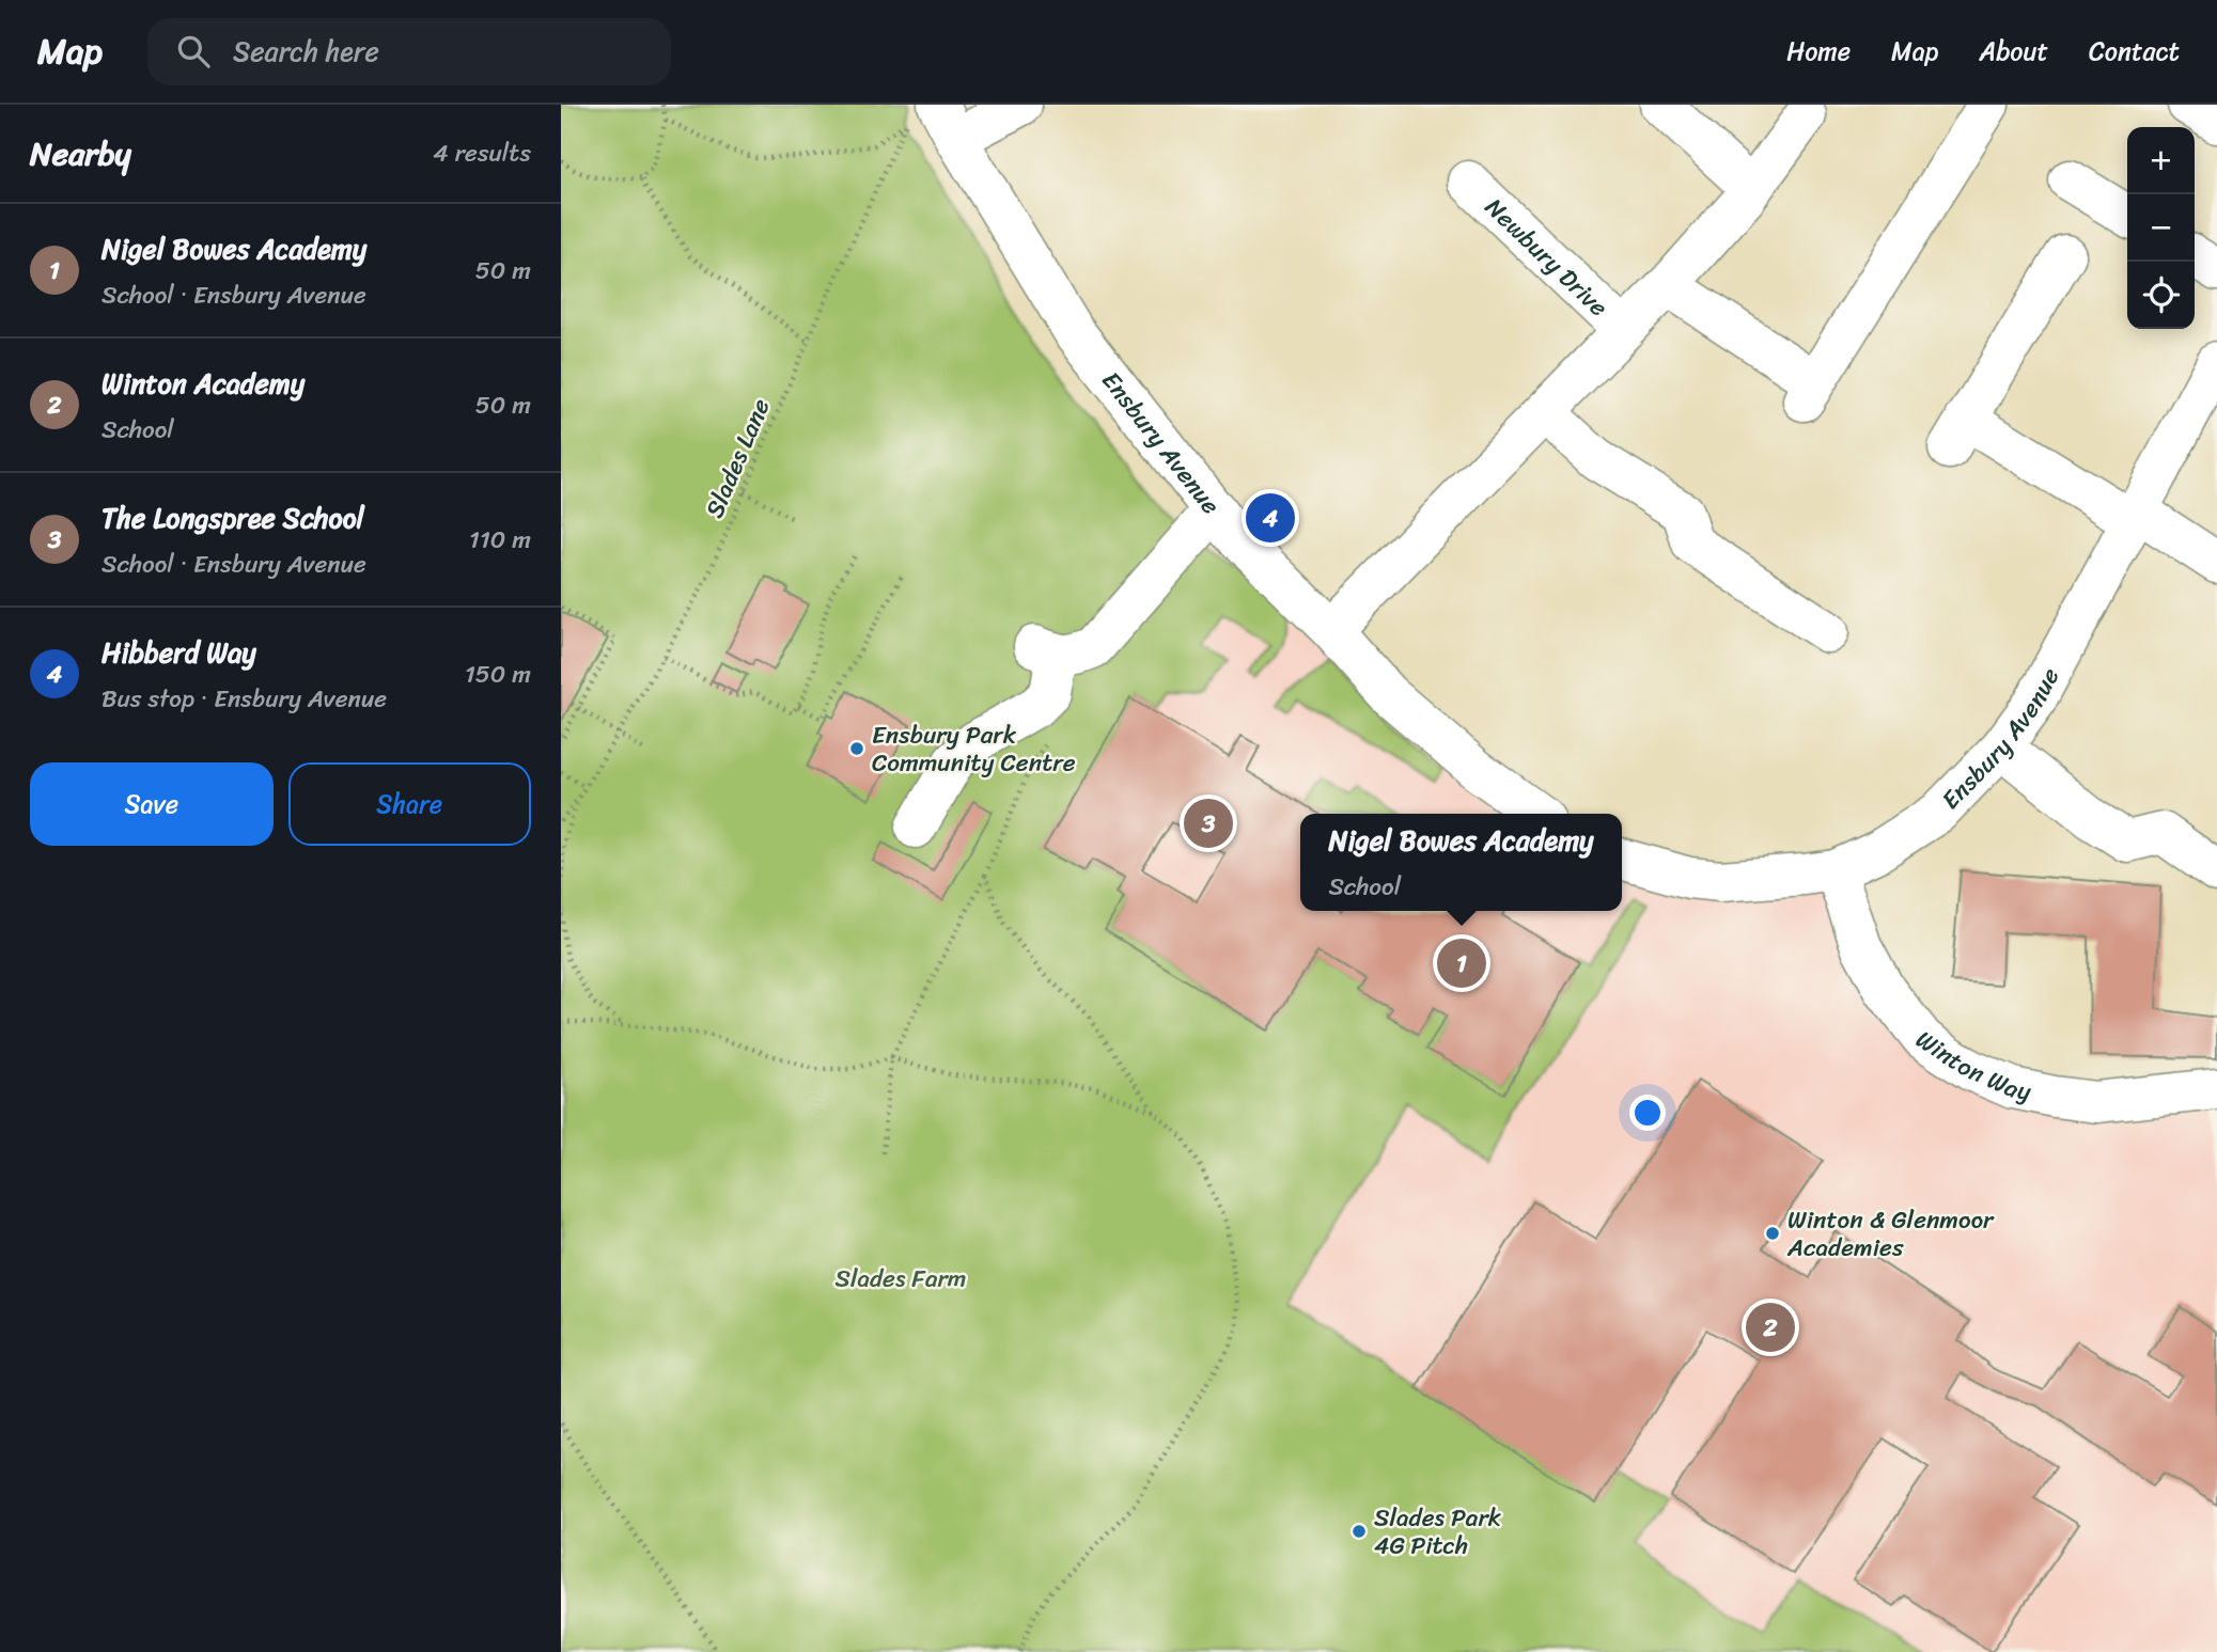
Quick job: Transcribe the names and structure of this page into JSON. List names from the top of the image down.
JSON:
{
  "streets": {
    "street": ["Newbury Drive", "Ensbury Avenue", "Winton Way"],
    "path": ["Slades Lane"]
  },
  "crossings": [
    ["Ensbury Avenue", "Slades Lane"],
    ["Ensbury Avenue", "Winton Way"]
  ],
  "parks": ["Slades Farm"],
  "places": ["Ensbury Park Community Centre", "Winton & Glenmoor Academies", "Slades Park 4G Pitch"],
  "page": {
    "header": "Map",
    "search": "Search here",
    "nav": [
      "Home",
      "Map",
      "About",
      "Contact"
    ],
    "heading": ["Nearby", "4 results"],
    "map_buttons": ["+", "−"],
    "list": [
      {
        "mark": "1",
        "name": "Nigel Bowes Academy",
        "note": "School · Ensbury Avenue",
        "value": "50 m"
      },
      {
        "mark": "2",
        "name": "Winton Academy",
        "note": "School",
        "value": "50 m"
      },
      {
        "mark": "3",
        "name": "The Longspree School",
        "note": "School · Ensbury Avenue",
        "value": "110 m"
      },
      {
        "mark": "4",
        "name": "Hibberd Way",
        "note": "Bus stop · Ensbury Avenue",
        "value": "150 m"
      }
    ],
    "pins": [
      "4",
      "3",
      "1",
      "2"
    ],
    "buttons": ["Save", "Share"],
    "popup": ["Nigel Bowes Academy", "School"]
  }
}
